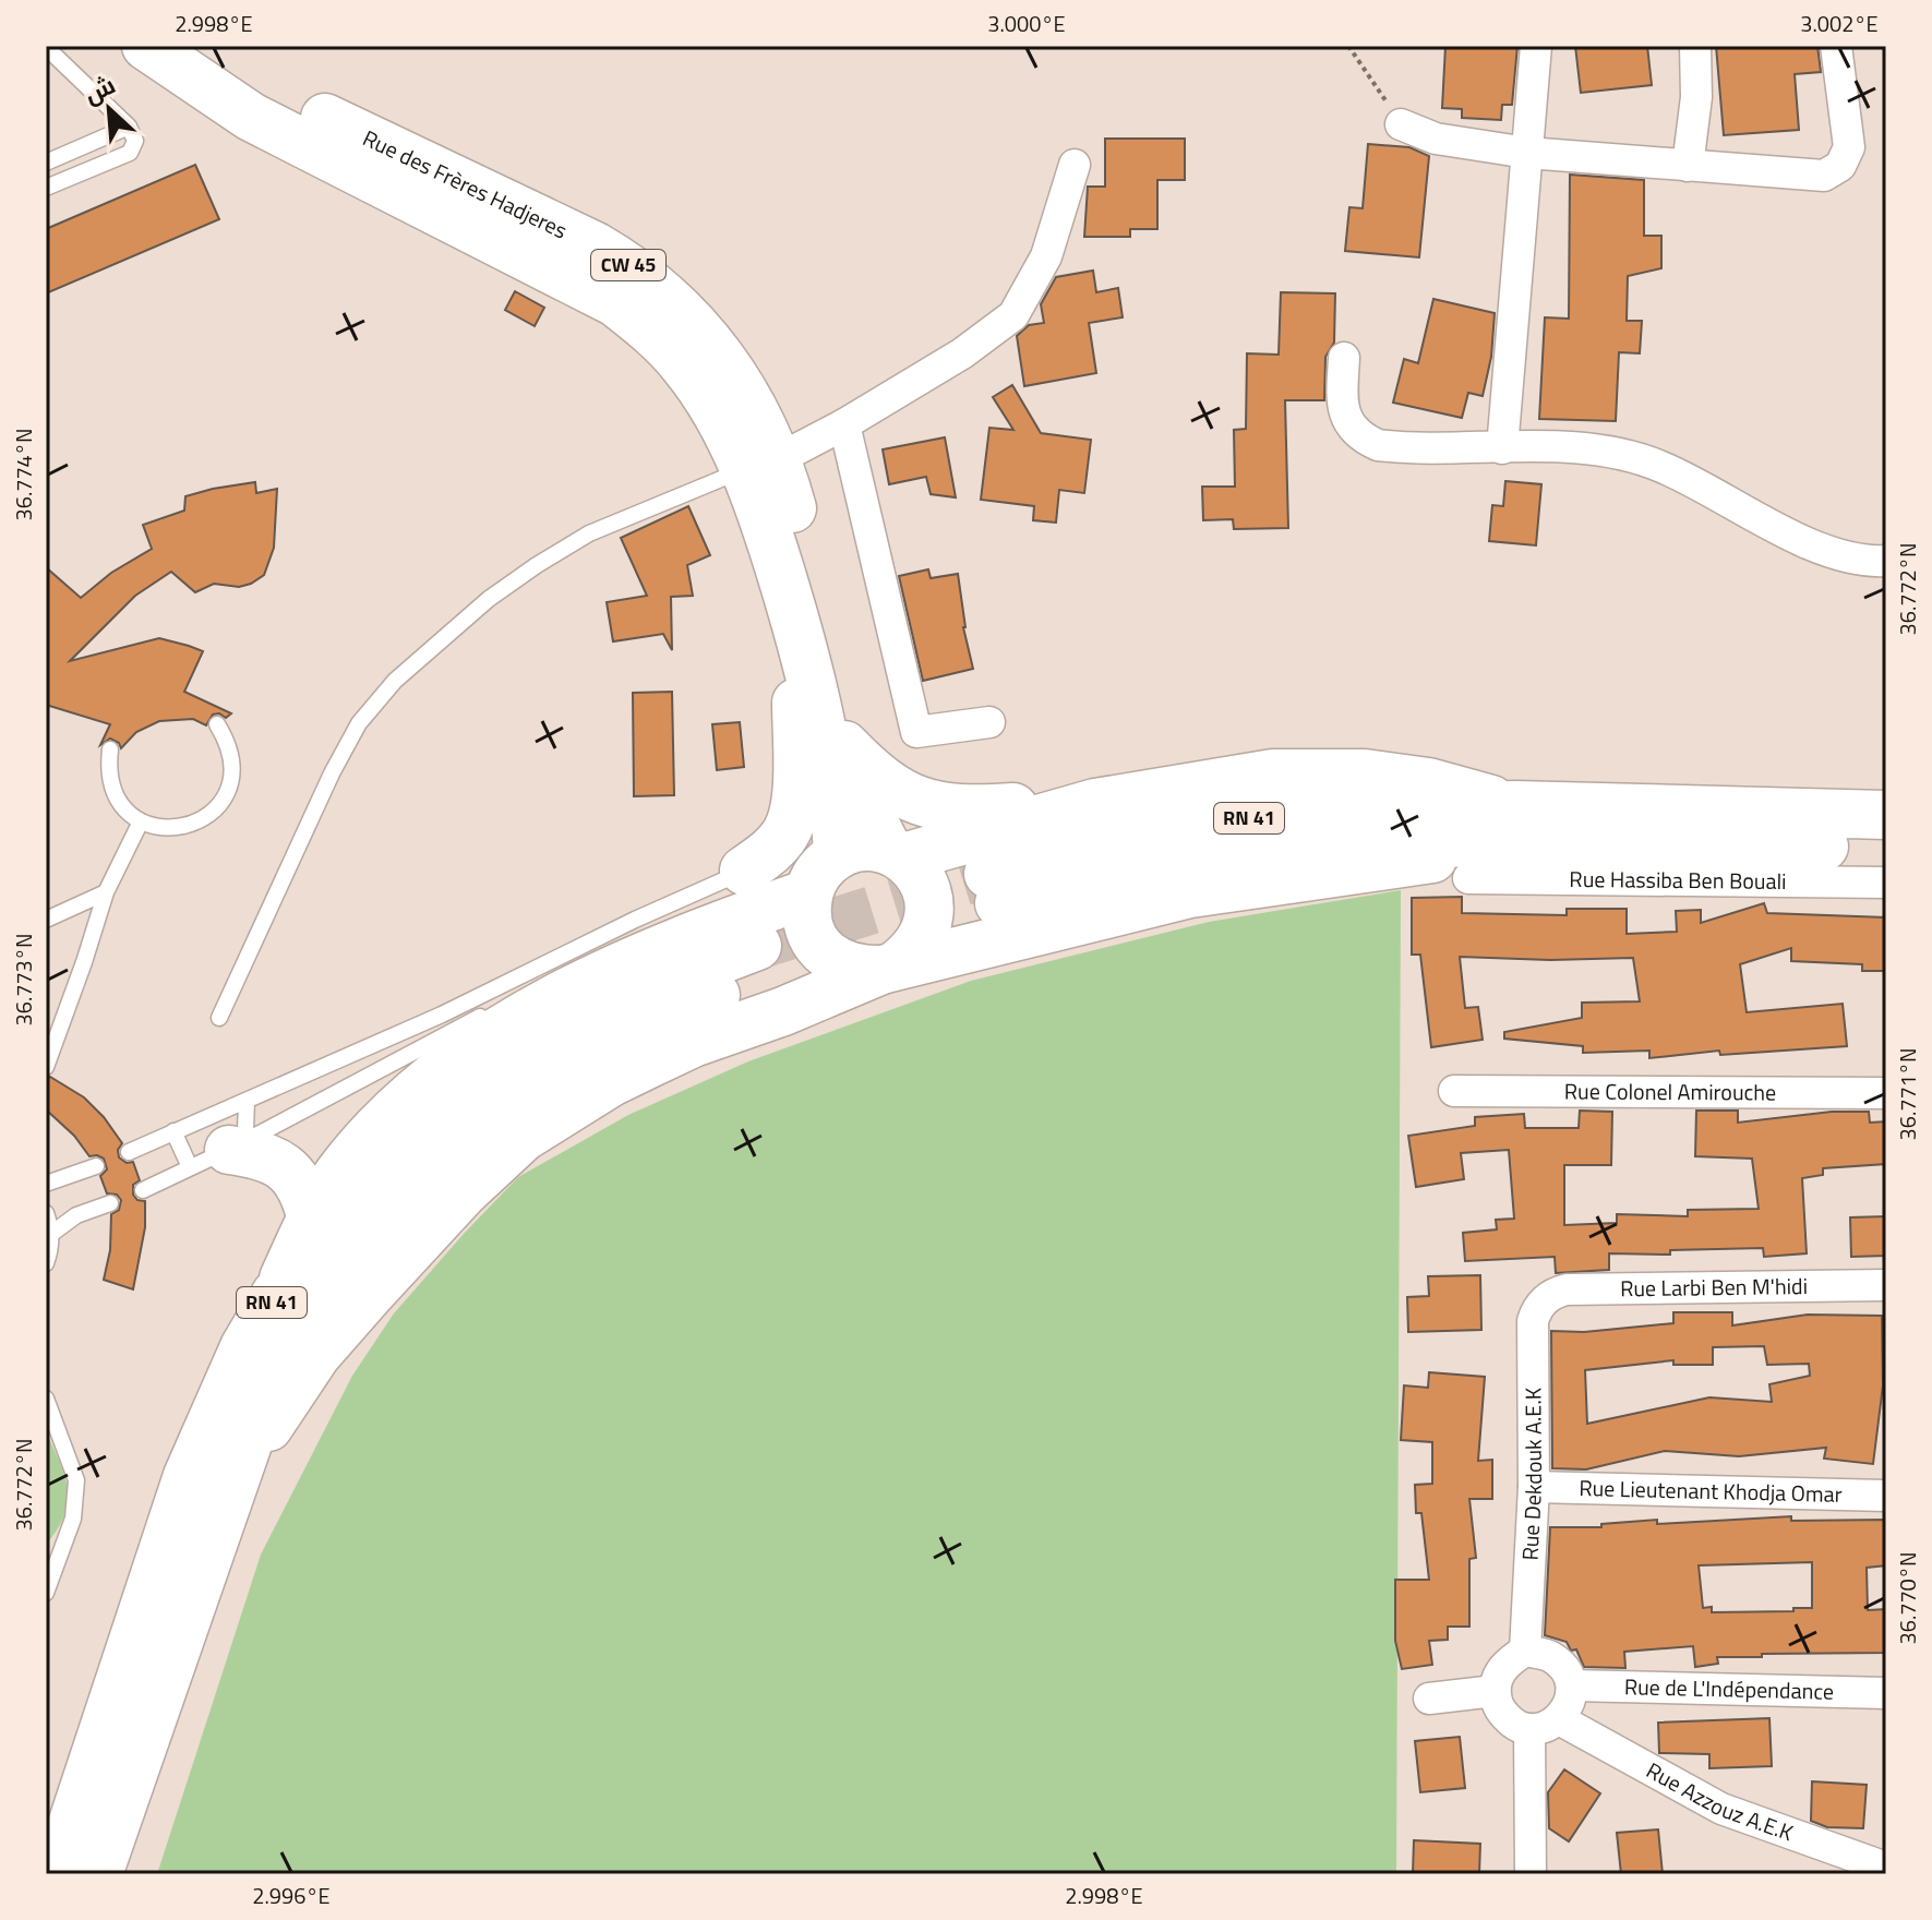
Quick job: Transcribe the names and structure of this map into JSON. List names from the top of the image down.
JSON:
{
  "streets": {
    "main road": ["Rue des Frères Hadjeres", "CW 45", "RN 41"],
    "street": [
      "Rue Hassiba Ben Bouali",
      "Rue Colonel Amirouche",
      "Rue Larbi Ben M'hidi",
      "Rue Dekdouk A.E.K",
      "Rue Lieutenant Khodja Omar",
      "Rue de L'Indépendance",
      "Rue Azzouz A.E.K"
    ]
  },
  "crossings": [
    ["Rue Larbi Ben M'hidi", "Rue Dekdouk A.E.K"],
    ["Rue Dekdouk A.E.K", "Rue Lieutenant Khodja Omar"],
    ["Rue Dekdouk A.E.K", "Rue de L'Indépendance"],
    ["Rue Dekdouk A.E.K", "Rue Azzouz A.E.K"],
    ["Rue de L'Indépendance", "Rue Azzouz A.E.K"]
  ],
  "north": "top left",
  "coordinates": [
    "2.998°E",
    "3.000°E",
    "3.002°E",
    "36.774°N",
    "36.772°N",
    "36.773°N",
    "36.771°N",
    "36.770°N",
    "2.996°E"
  ]
}
